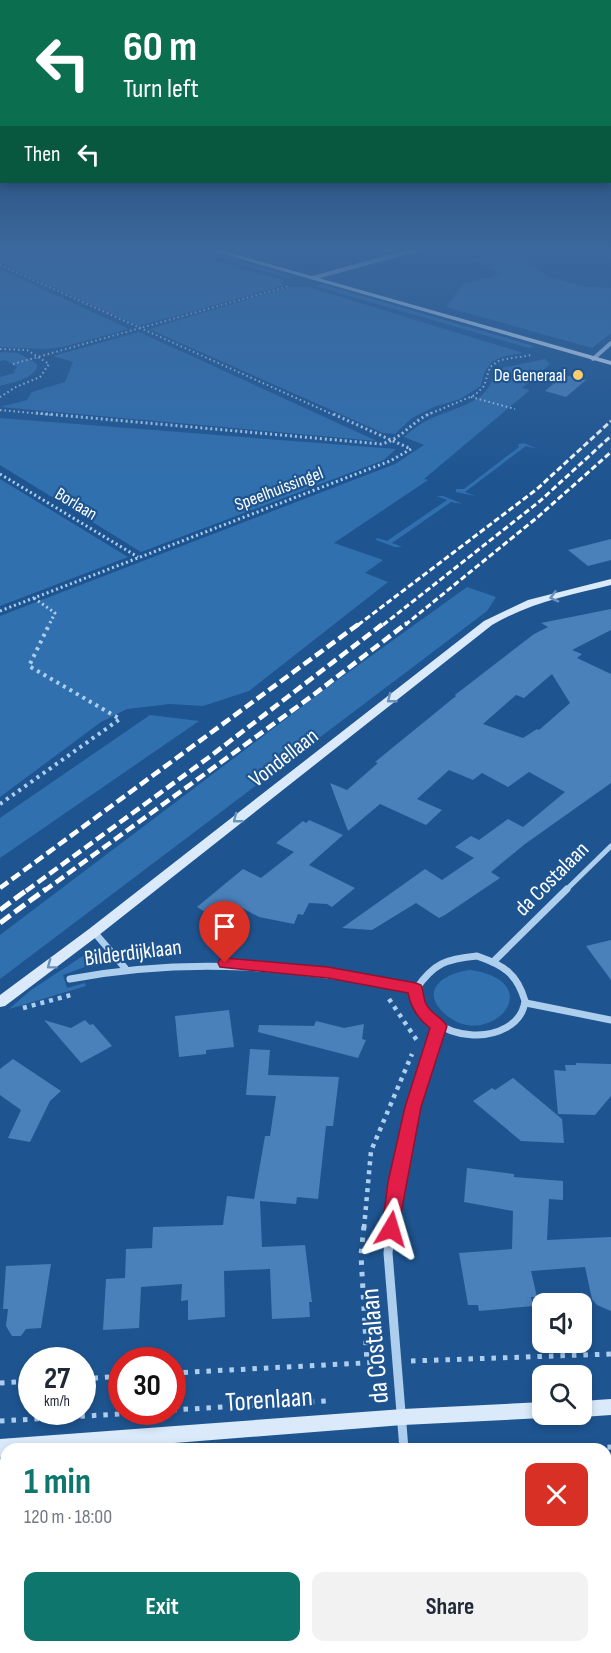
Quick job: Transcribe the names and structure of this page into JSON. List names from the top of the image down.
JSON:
{
  "streets": {
    "main road": ["Vondellaan", "Torenlaan"],
    "street": ["da Costalaan", "Bilderdijklaan"],
    "path": ["Speelhuissingel", "Borlaan"]
  },
  "crossings": [
    ["Speelhuissingel", "Borlaan"],
    ["da Costalaan", "Bilderdijklaan"],
    ["da Costalaan", "Torenlaan"]
  ],
  "one_way": ["Vondellaan"],
  "places": ["De Generaal"],
  "page": {
    "turn": ["60 m", "Turn left"],
    "then": "Then",
    "speed": "27 km/h",
    "limit": "30",
    "heading": ["1 min", "120 m · 18:00"],
    "buttons": ["Exit", "Share"]
  }
}
